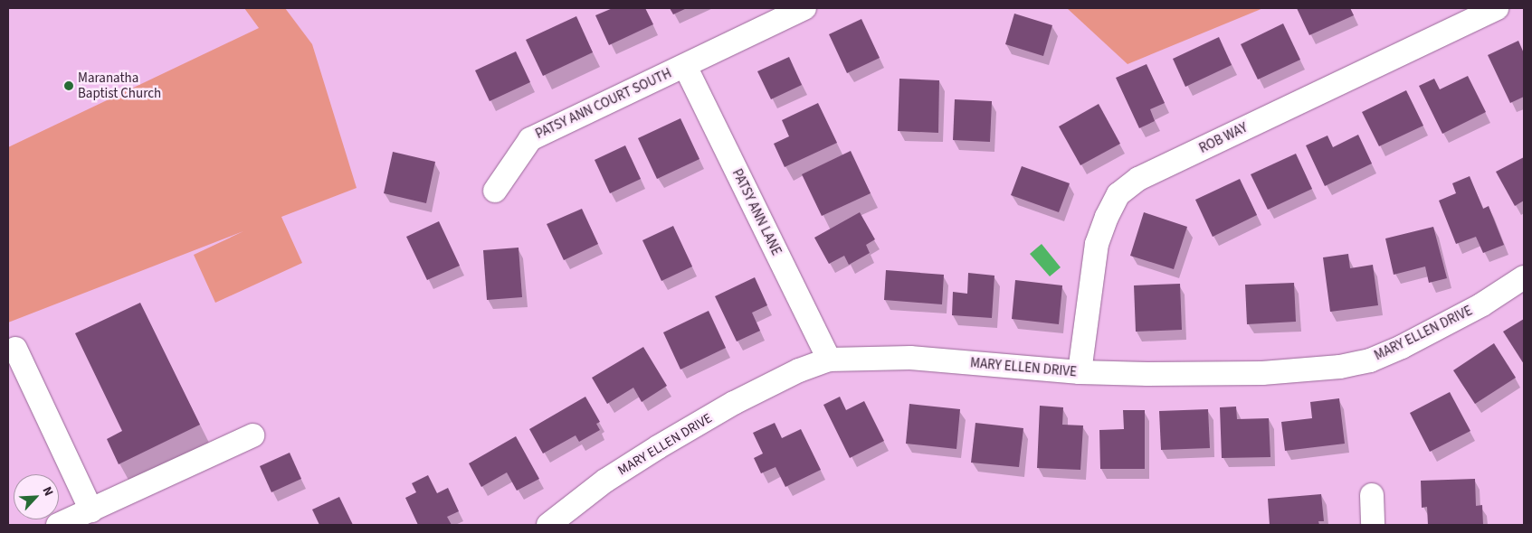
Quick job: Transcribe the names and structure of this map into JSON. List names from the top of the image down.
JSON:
{
  "streets": {
    "street": [
      "PATSY ANN COURT SOUTH",
      "ROB WAY",
      "PATSY ANN LANE",
      "MARY ELLEN DRIVE"
    ]
  },
  "crossings": [
    ["PATSY ANN COURT SOUTH", "PATSY ANN LANE"],
    ["ROB WAY", "MARY ELLEN DRIVE"],
    ["PATSY ANN LANE", "MARY ELLEN DRIVE"]
  ],
  "places": ["Maranatha Baptist Church"],
  "north": "top right"
}
